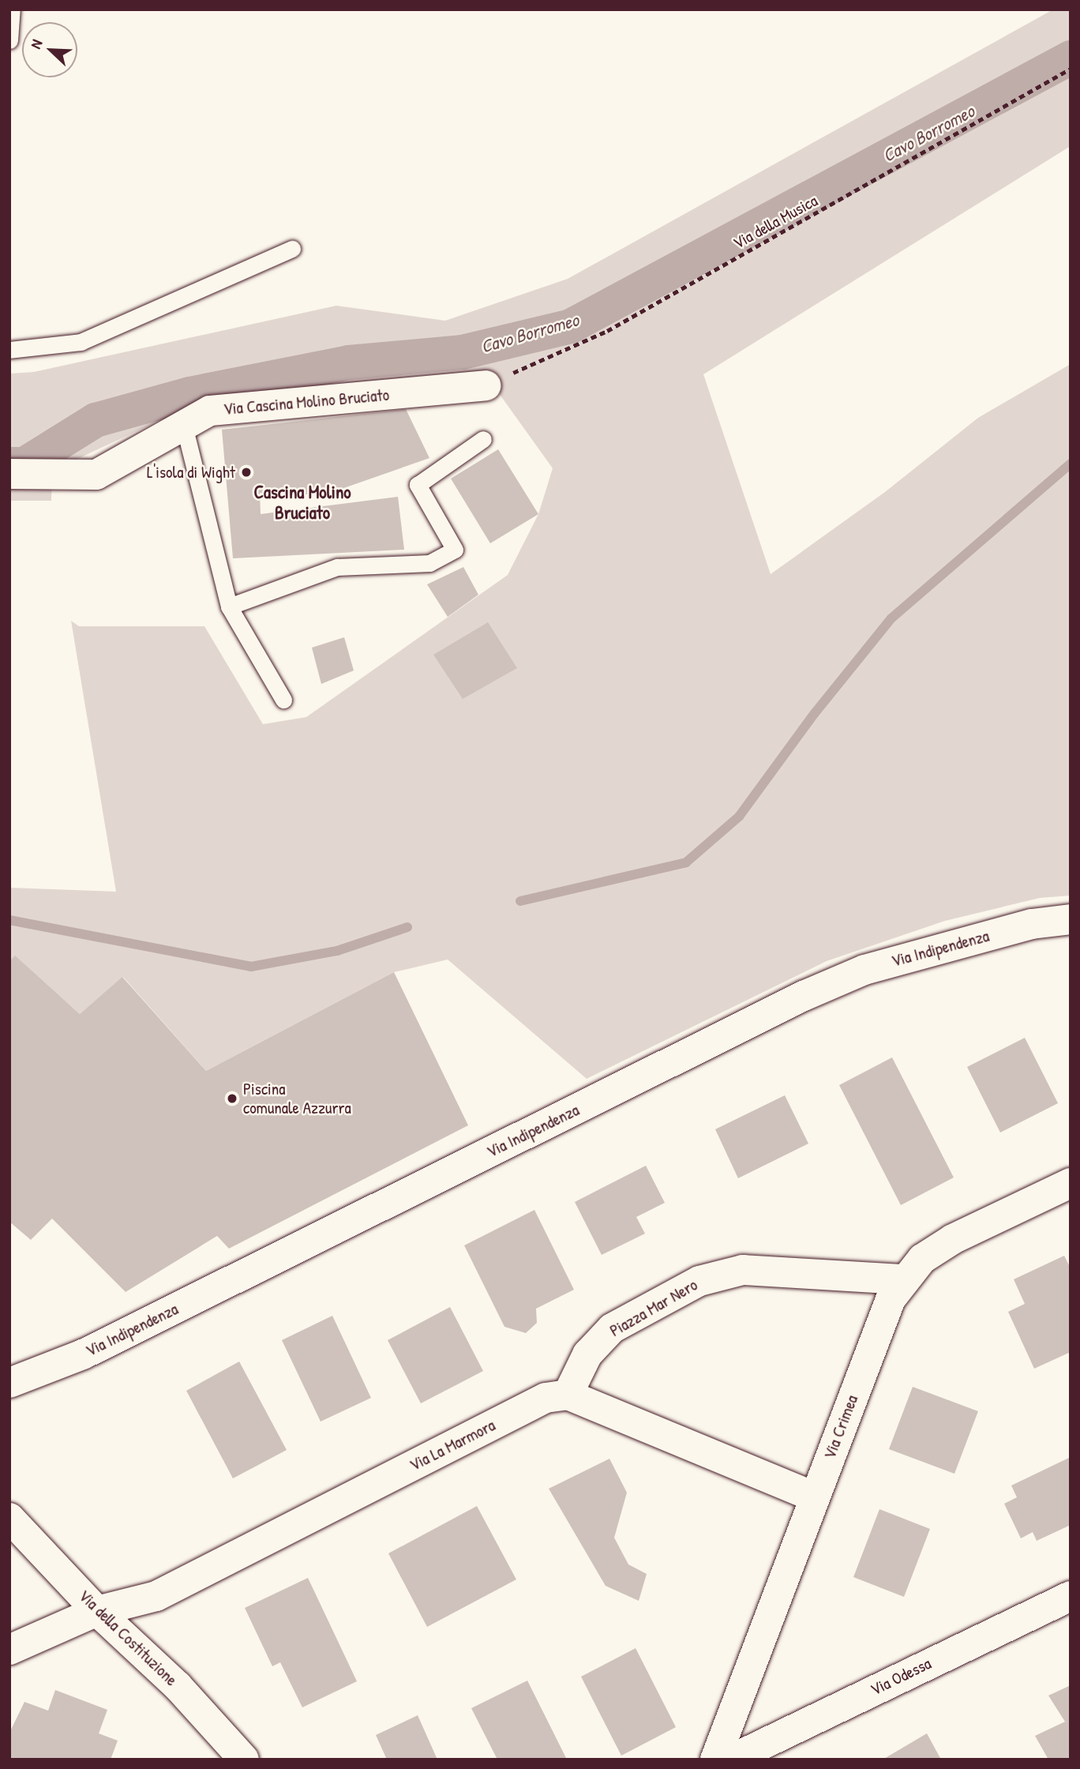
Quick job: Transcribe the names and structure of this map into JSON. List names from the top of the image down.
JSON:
{
  "streets": {
    "street": [
      "Via Cascina Molino Bruciato",
      "Via Indipendenza",
      "Piazza Mar Nero",
      "Via Crimea",
      "Via La Marmora",
      "Via della Costituzione",
      "Via Odessa"
    ],
    "path": ["Via della Musica"]
  },
  "crossings": [
    ["Via della Musica", "Via Cascina Molino Bruciato"],
    ["Piazza Mar Nero", "Via Crimea"],
    ["Piazza Mar Nero", "Via La Marmora"],
    ["Via La Marmora", "Via della Costituzione"]
  ],
  "districts": ["Cascina Molino Bruciato"],
  "water": ["Cavo Borromeo"],
  "places": ["L'isola di Wight", "Piscina comunale Azzurra"],
  "north": "top left"
}
